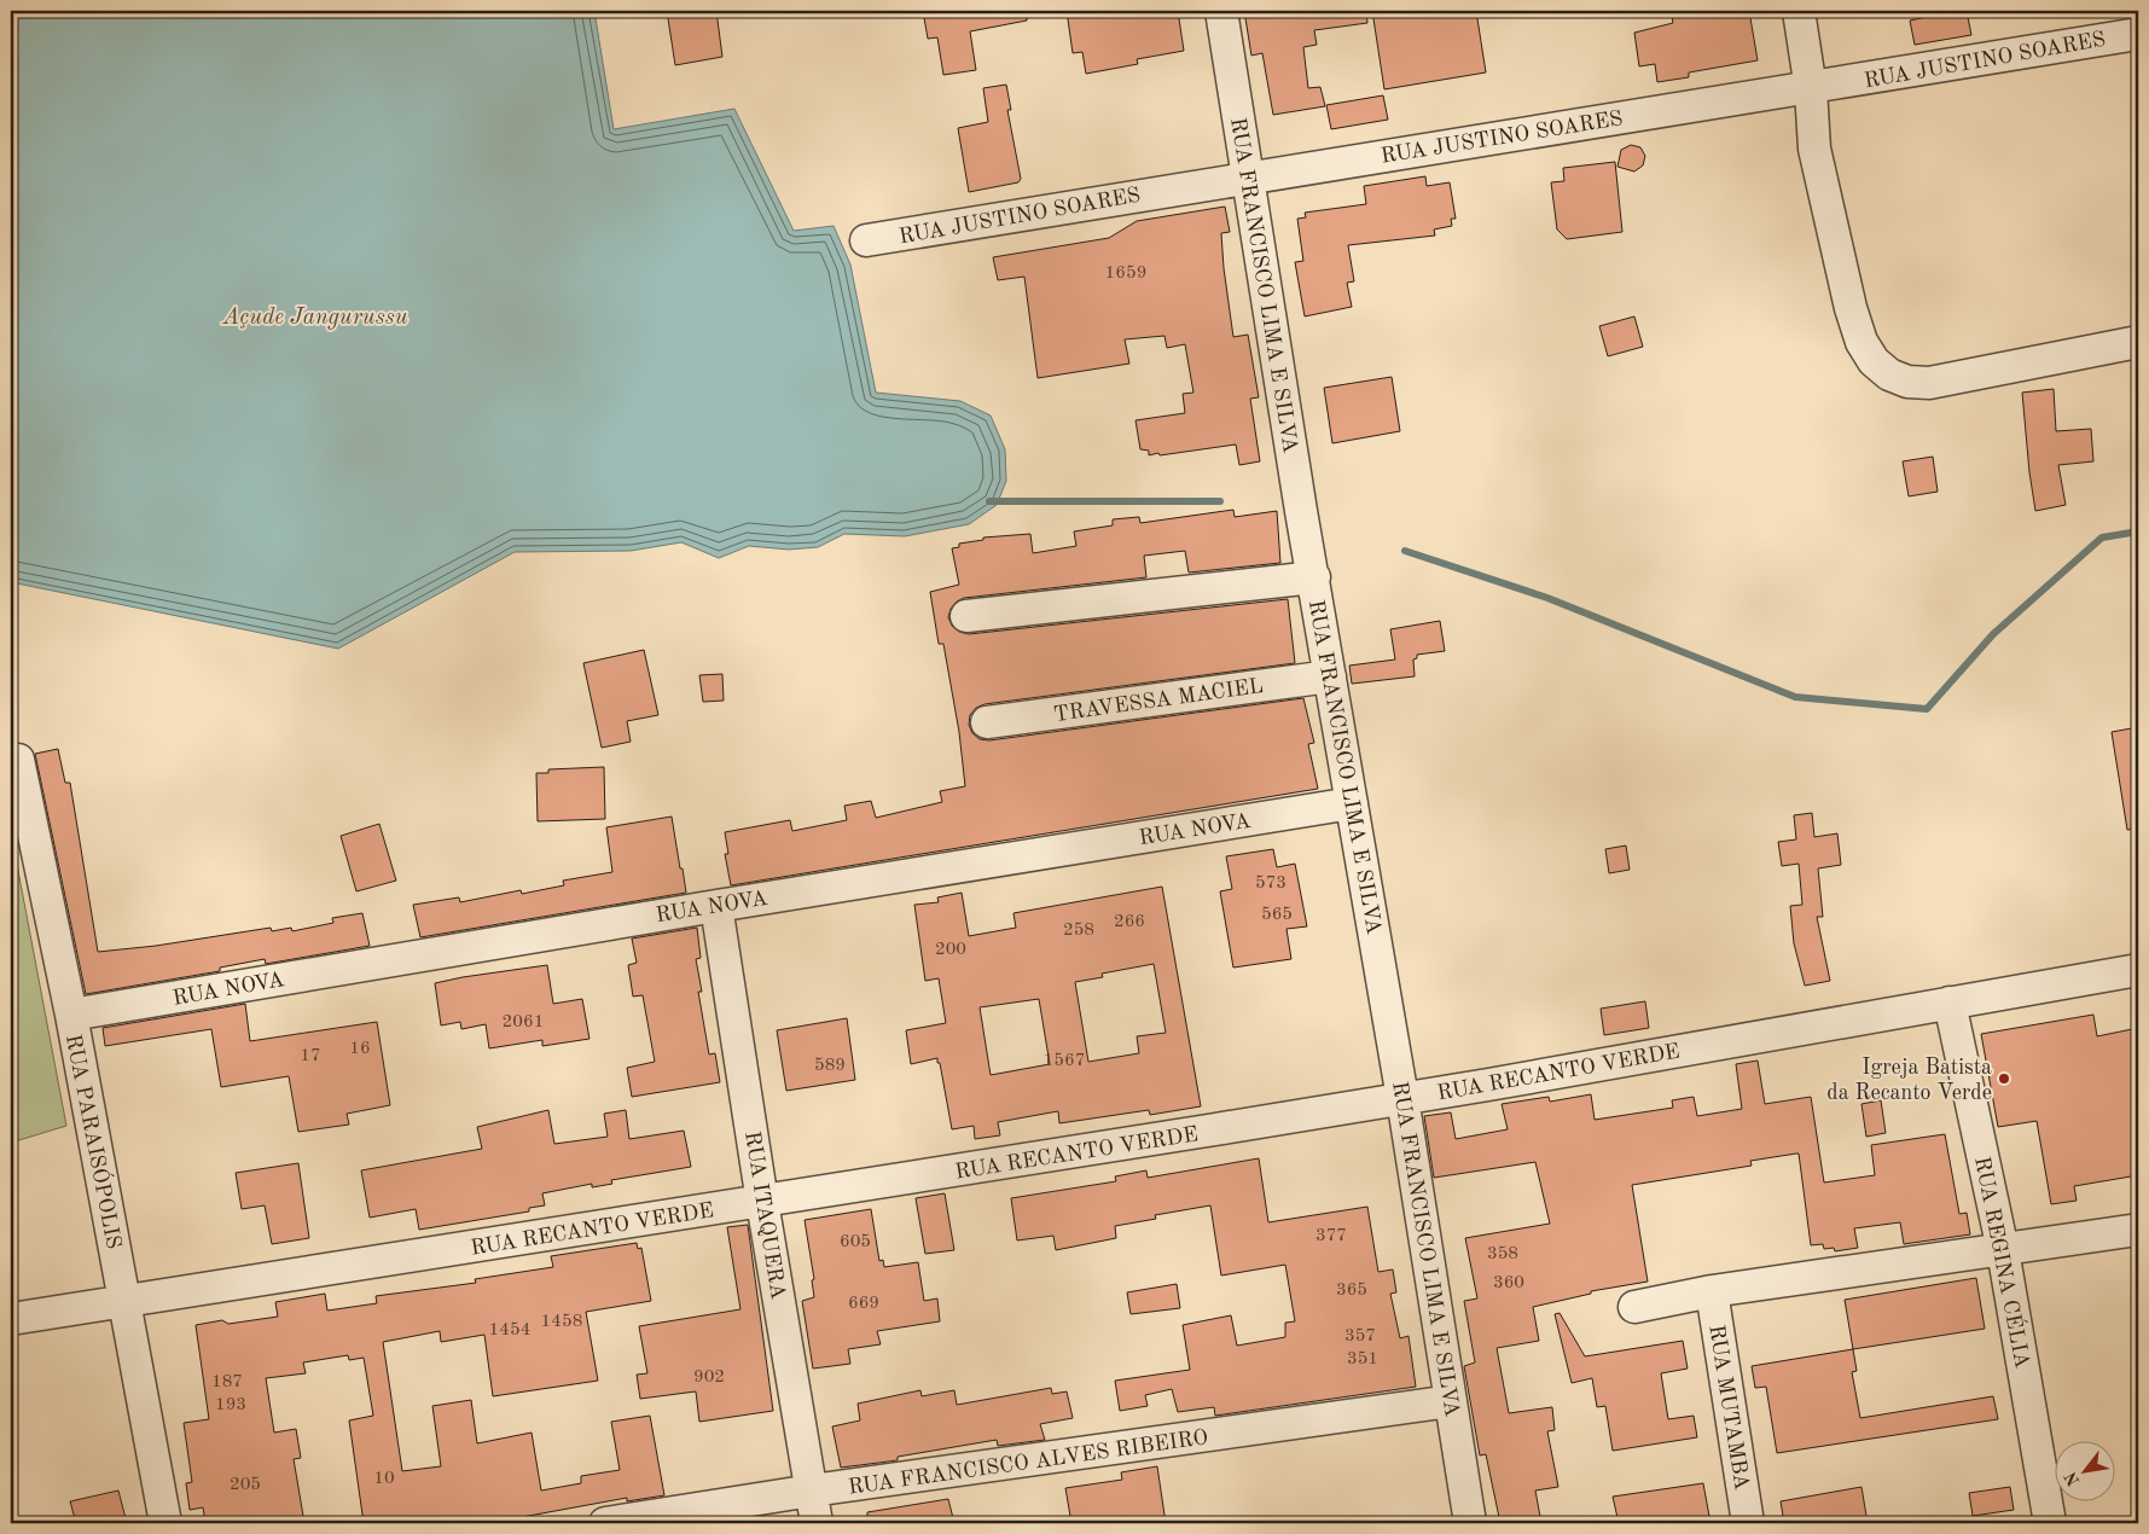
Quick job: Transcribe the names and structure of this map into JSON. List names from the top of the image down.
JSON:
{
  "streets": {
    "street": [
      "RUA JUSTINO SOARES",
      "RUA FRANCISCO LIMA E SILVA",
      "TRAVESSA MACIEL",
      "RUA NOVA",
      "RUA RECANTO VERDE",
      "RUA PARAISÓPOLIS",
      "RUA ITAQUERA",
      "RUA REGINA CÉLIA",
      "RUA MUTAMBA",
      "RUA FRANCISCO ALVES RIBEIRO"
    ]
  },
  "crossings": [
    ["RUA JUSTINO SOARES", "RUA FRANCISCO LIMA E SILVA"],
    ["RUA FRANCISCO LIMA E SILVA", "TRAVESSA MACIEL"],
    ["RUA FRANCISCO LIMA E SILVA", "RUA NOVA"],
    ["RUA FRANCISCO LIMA E SILVA", "RUA RECANTO VERDE"],
    ["RUA FRANCISCO LIMA E SILVA", "RUA FRANCISCO ALVES RIBEIRO"],
    ["RUA NOVA", "RUA PARAISÓPOLIS"],
    ["RUA NOVA", "RUA ITAQUERA"],
    ["RUA RECANTO VERDE", "RUA PARAISÓPOLIS"],
    ["RUA RECANTO VERDE", "RUA ITAQUERA"],
    ["RUA RECANTO VERDE", "RUA REGINA CÉLIA"],
    ["RUA ITAQUERA", "RUA FRANCISCO ALVES RIBEIRO"]
  ],
  "water": ["Açude Jangurussu"],
  "places": ["Igreja Batista da Recanto Verde"],
  "house_numbers": [
    "1659",
    "573",
    "565",
    "266",
    "258",
    "200",
    "2061",
    "16",
    "17",
    "1567",
    "589",
    "377",
    "605",
    "358",
    "360",
    "365",
    "669",
    "1458",
    "1454",
    "357",
    "351",
    "902",
    "187",
    "193",
    "10",
    "205"
  ],
  "north": "bottom left"
}
